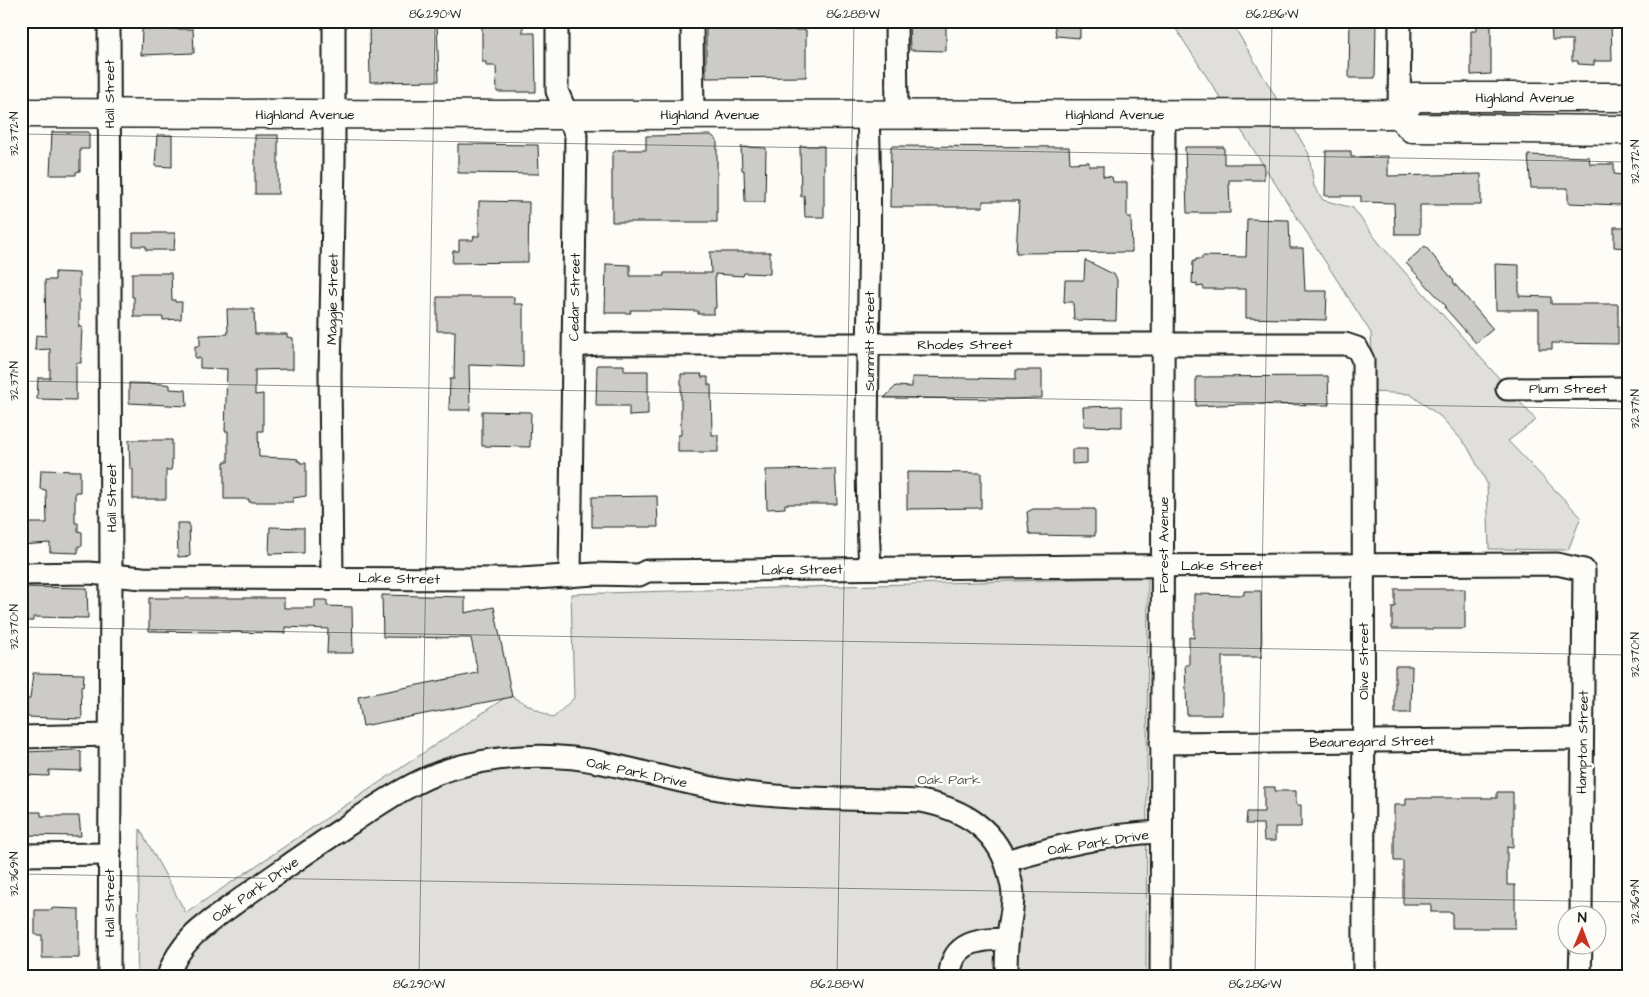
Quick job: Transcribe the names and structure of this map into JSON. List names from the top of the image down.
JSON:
{
  "streets": {
    "main road": ["Highland Avenue"],
    "street": [
      "Hall Street",
      "Cedar Street",
      "Maggie Street",
      "Summitt Street",
      "Rhodes Street",
      "Plum Street",
      "Forest Avenue",
      "Lake Street",
      "Olive Street",
      "Beauregard Street",
      "Hampton Street",
      "Oak Park Drive"
    ]
  },
  "crossings": [
    ["Hall Street", "Highland Avenue"],
    ["Hall Street", "Lake Street"],
    ["Highland Avenue", "Cedar Street"],
    ["Highland Avenue", "Maggie Street"],
    ["Highland Avenue", "Summitt Street"],
    ["Highland Avenue", "Forest Avenue"],
    ["Cedar Street", "Rhodes Street"],
    ["Cedar Street", "Lake Street"],
    ["Maggie Street", "Lake Street"],
    ["Summitt Street", "Rhodes Street"],
    ["Summitt Street", "Lake Street"],
    ["Rhodes Street", "Forest Avenue"],
    ["Rhodes Street", "Olive Street"],
    ["Forest Avenue", "Lake Street"],
    ["Forest Avenue", "Beauregard Street"],
    ["Forest Avenue", "Oak Park Drive"],
    ["Lake Street", "Olive Street"],
    ["Lake Street", "Hampton Street"],
    ["Olive Street", "Beauregard Street"],
    ["Beauregard Street", "Hampton Street"]
  ],
  "parks": ["Oak Park"],
  "north": "top",
  "coordinates": [
    "86.290°W",
    "86.288°W",
    "86.286°W",
    "32.372°N",
    "32.371°N",
    "32.370°N",
    "32.369°N"
  ]
}
